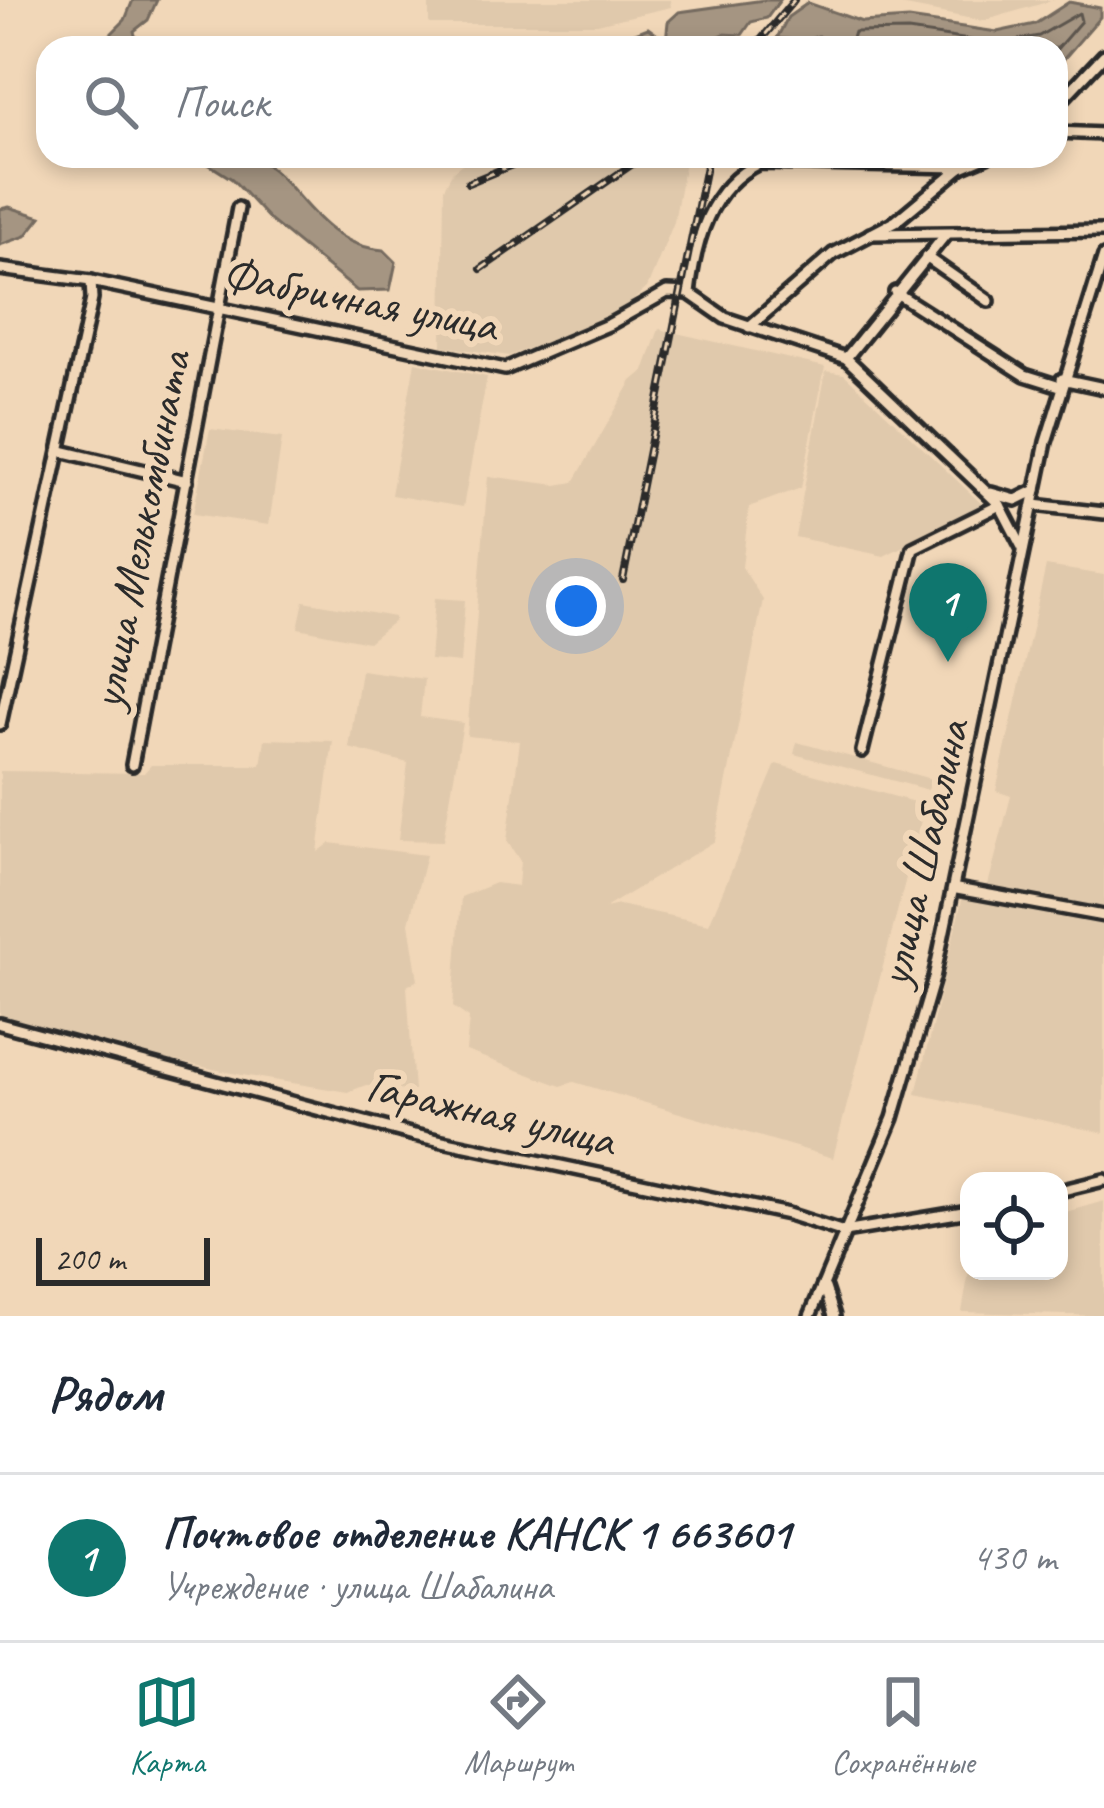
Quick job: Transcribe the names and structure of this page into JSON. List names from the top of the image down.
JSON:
{
  "streets": {
    "street": [
      "Фабричная улица",
      "улица Мелькомбината",
      "улица Шабалина",
      "Гаражная улица"
    ]
  },
  "crossings": [
    ["Фабричная улица", "улица Мелькомбината"],
    ["улица Шабалина", "Гаражная улица"]
  ],
  "scale_bar": "200 m",
  "page": {
    "search": "Поиск",
    "pins": "1",
    "scale": "200 m",
    "heading": "Рядом",
    "list": [
      {
        "mark": "1",
        "name": "Почтовое отделение КАНСК 1 663601",
        "note": "Учреждение · улица Шабалина",
        "value": "430 m"
      }
    ],
    "nav": ["Карта", "Маршрут", "Сохранённые"]
  }
}
